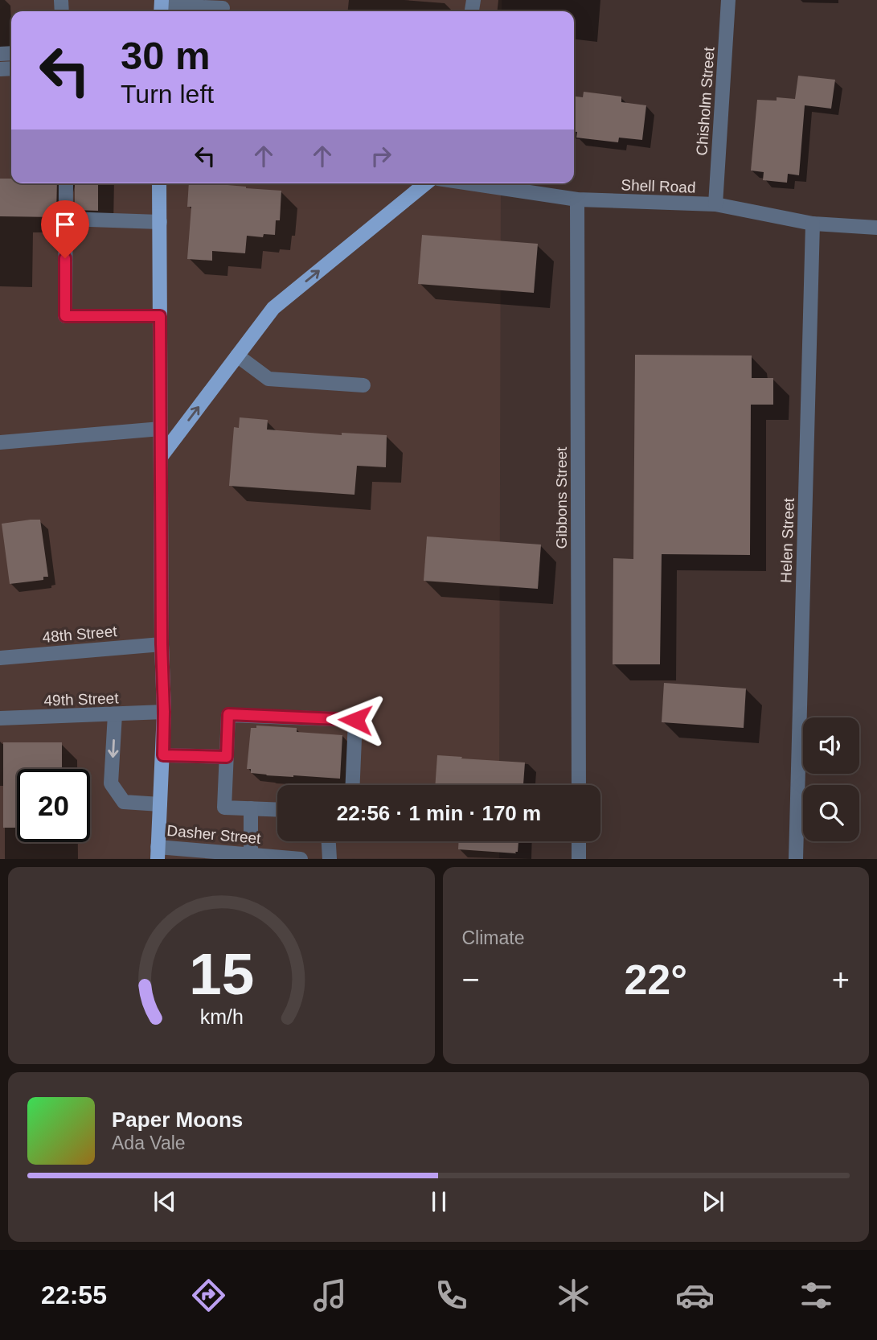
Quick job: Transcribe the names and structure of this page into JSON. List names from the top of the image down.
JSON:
{
  "streets": {
    "street": [
      "Chisholm Street",
      "Shell Road",
      "Gibbons Street",
      "Helen Street",
      "48th Street",
      "49th Street",
      "Dasher Street"
    ]
  },
  "crossings": [
    ["Chisholm Street", "Shell Road"],
    ["Shell Road", "Gibbons Street"],
    ["Shell Road", "Helen Street"]
  ],
  "page": {
    "turn": ["30 m", "Turn left"],
    "limit": "20",
    "trip": "22:56 · 1 min · 170 m",
    "tile": "Climate",
    "heat": ["−", "22°", "+"],
    "song": ["Paper Moons", "Ada Vale"],
    "tabs": "22:55",
    "gauge": ["15", "km/h"]
  }
}
